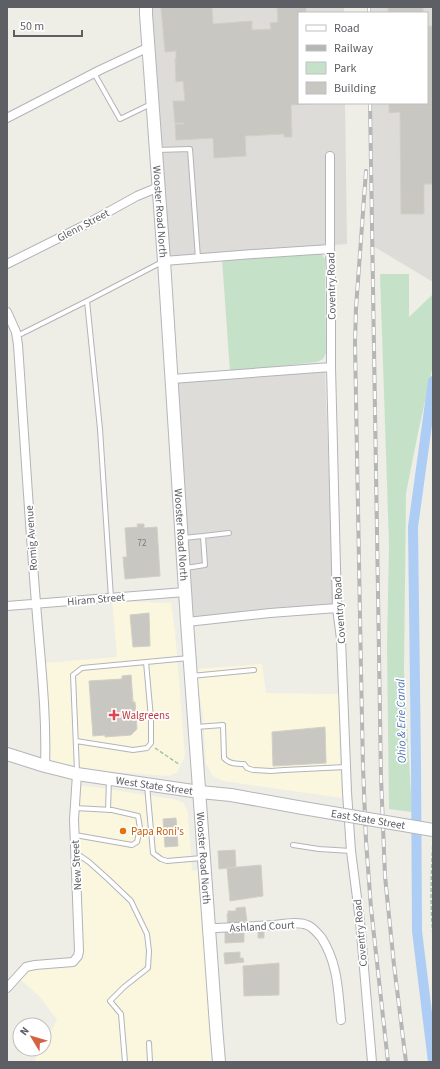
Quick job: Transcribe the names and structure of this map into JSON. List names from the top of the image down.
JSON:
{
  "streets": {
    "main road": ["Wooster Road North", "West State Street", "East State Street"],
    "street": [
      "Glenn Street",
      "Coventry Road",
      "Romig Avenue",
      "Hiram Street",
      "New Street",
      "Ashland Court"
    ]
  },
  "crossings": [
    ["Wooster Road North", "Glenn Street"],
    ["Wooster Road North", "Hiram Street"],
    ["Wooster Road North", "West State Street"],
    ["Wooster Road North", "Ashland Court"],
    ["Romig Avenue", "Hiram Street"],
    ["Romig Avenue", "West State Street"],
    ["West State Street", "East State Street"],
    ["West State Street", "New Street"]
  ],
  "water": ["Ohio & Erie Canal"],
  "places": {
    "health": ["Walgreens"],
    "other": ["Papa Roni's"]
  },
  "house_numbers": ["72"],
  "legend": [
    "Road",
    "Railway",
    "Park",
    "Building"
  ],
  "scale_bar": "50 m",
  "north": "top left"
}
